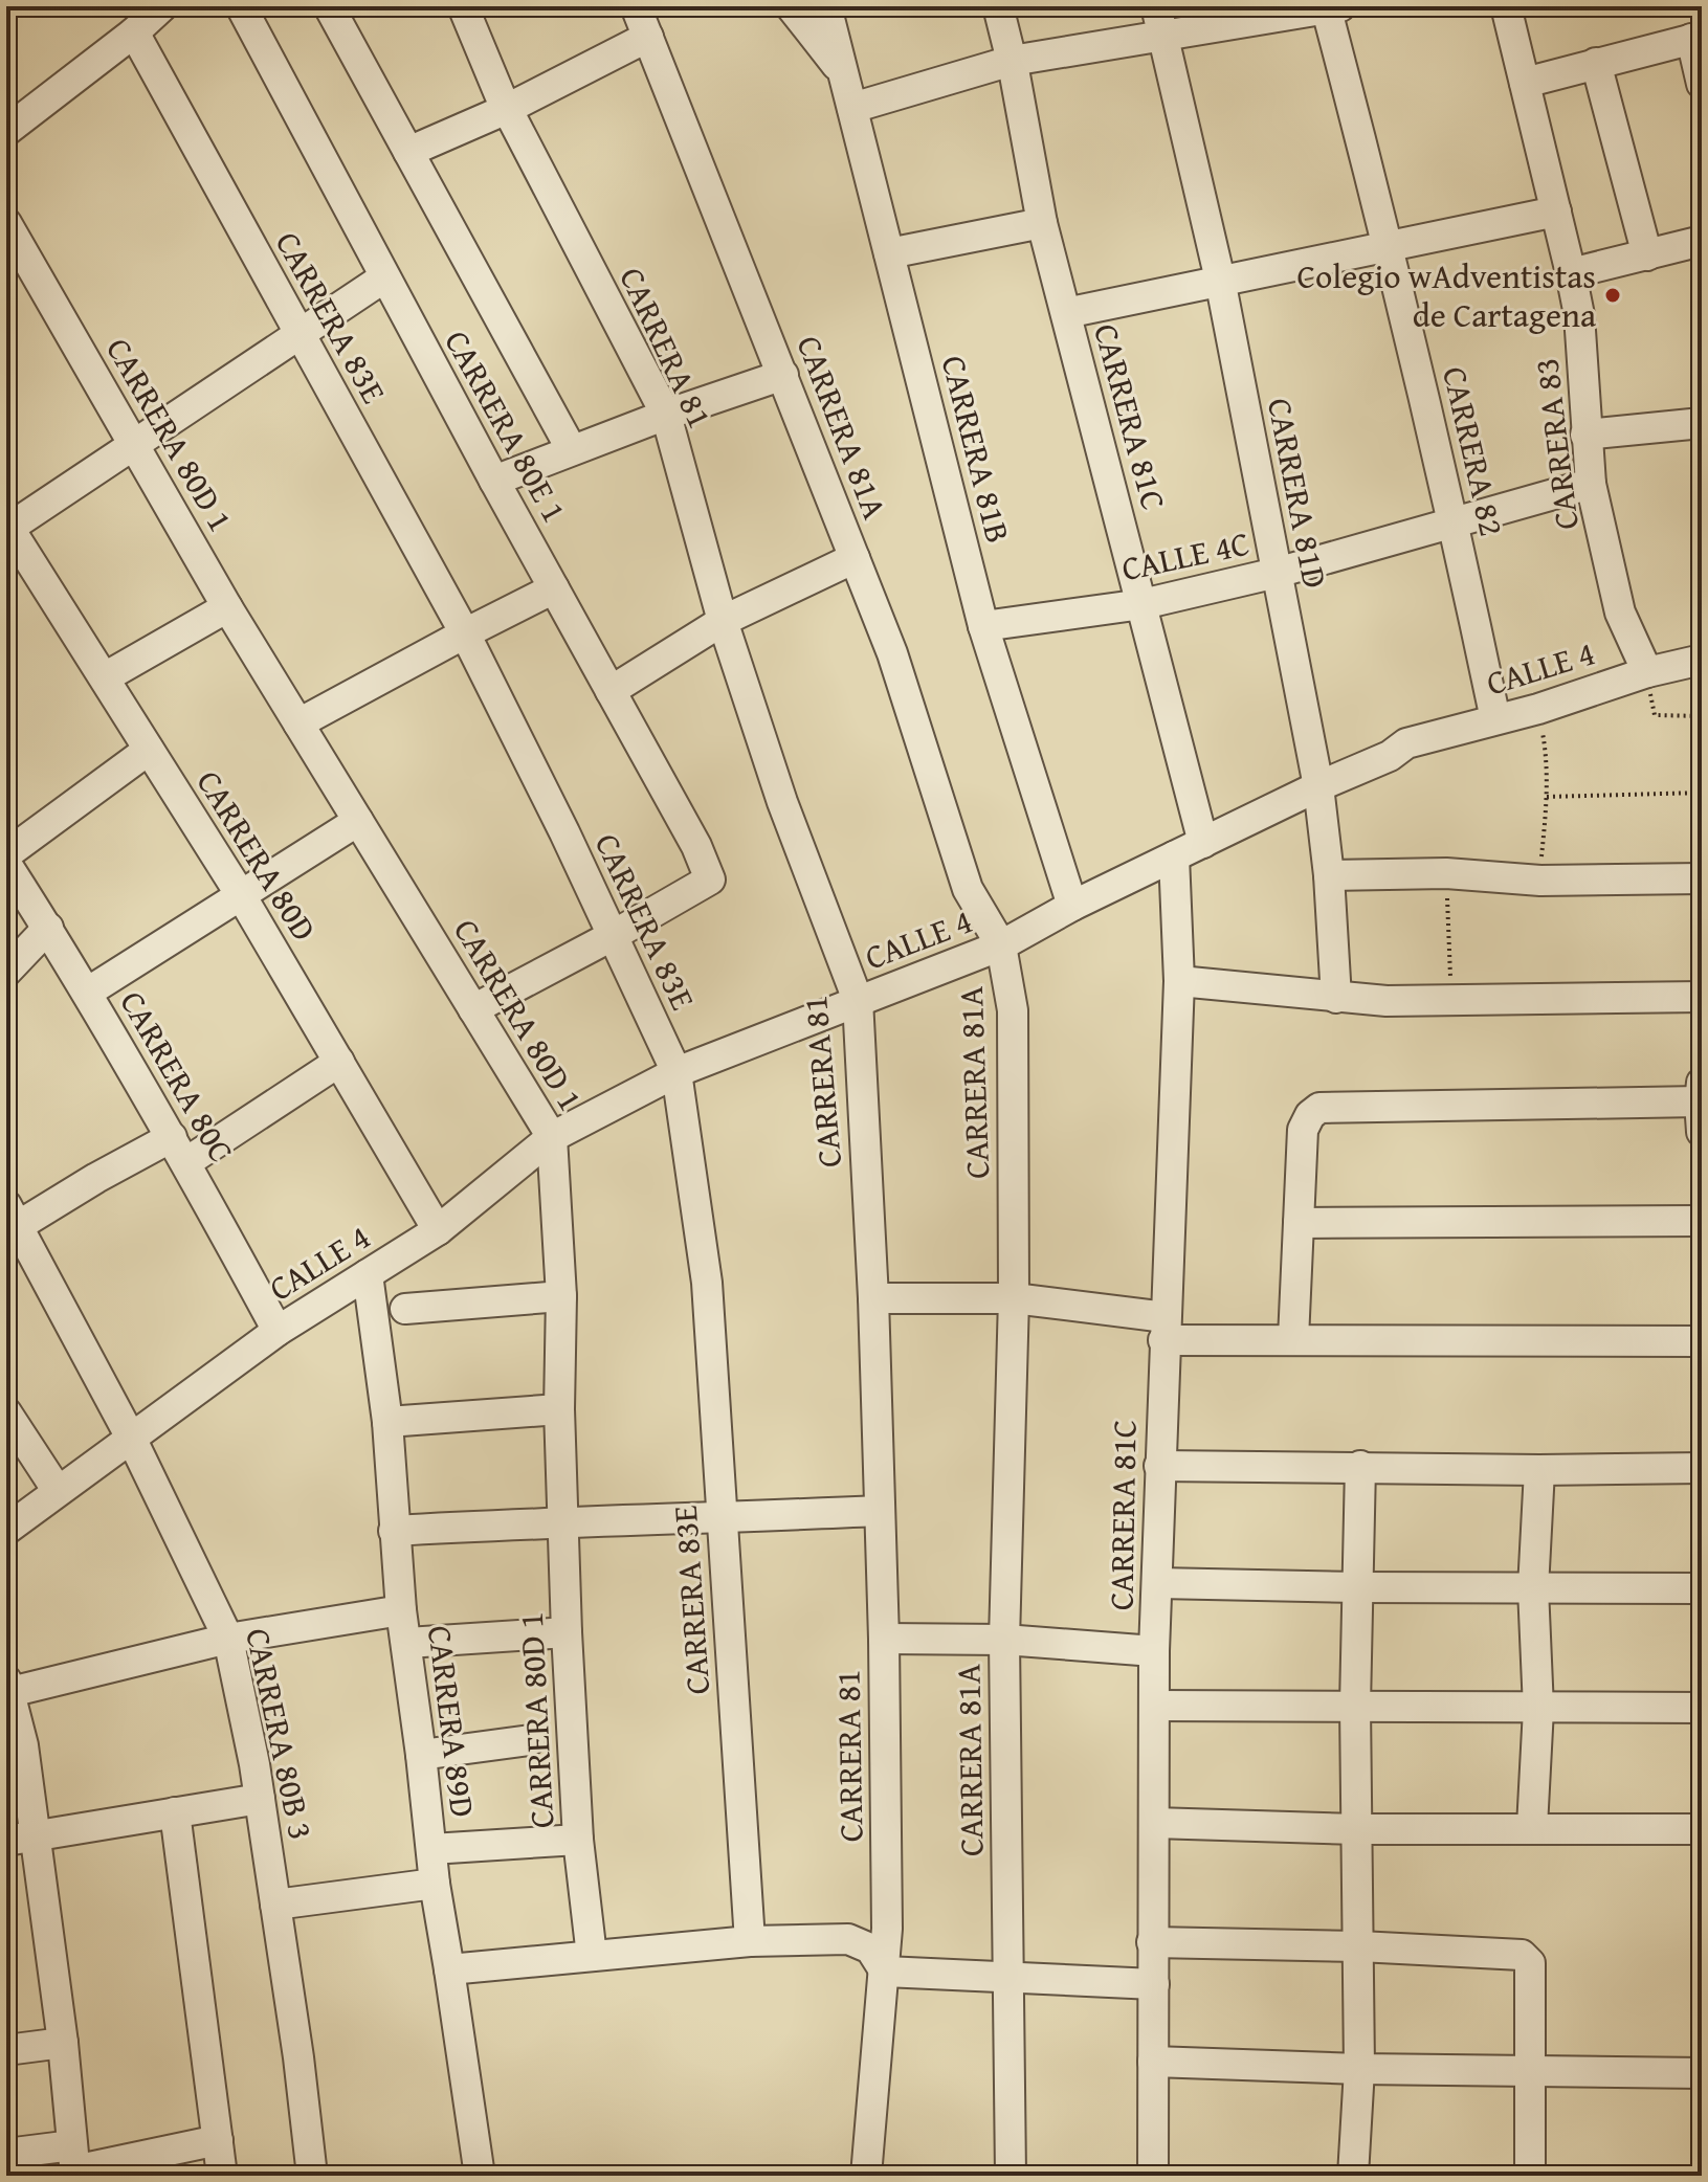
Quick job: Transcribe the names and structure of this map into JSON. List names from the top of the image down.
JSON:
{
  "streets": {
    "street": [
      "CARRERA 83E",
      "CARRERA 81",
      "CARRERA 81C",
      "CARRERA 80E 1",
      "CARRERA 81A",
      "CARRERA 80D 1",
      "CARRERA 83",
      "CARRERA 81B",
      "CARRERA 82",
      "CARRERA 81D",
      "CALLE 4C",
      "CALLE 4",
      "CARRERA 80D",
      "CARRERA 80C",
      "CARRERA 89D",
      "CARRERA 80B 3"
    ]
  },
  "crossings": [
    ["CARRERA 83E", "CARRERA 80E 1"],
    ["CARRERA 83E", "CALLE 4"],
    ["CARRERA 81", "CALLE 4"],
    ["CARRERA 81C", "CALLE 4C"],
    ["CARRERA 81C", "CALLE 4"],
    ["CARRERA 81A", "CALLE 4"],
    ["CARRERA 80D 1", "CALLE 4"],
    ["CARRERA 83", "CALLE 4C"],
    ["CARRERA 83", "CALLE 4"],
    ["CARRERA 81B", "CALLE 4C"],
    ["CARRERA 81B", "CALLE 4"],
    ["CARRERA 82", "CALLE 4C"],
    ["CARRERA 82", "CALLE 4"],
    ["CARRERA 81D", "CALLE 4C"],
    ["CARRERA 81D", "CALLE 4"],
    ["CALLE 4", "CARRERA 80D"],
    ["CALLE 4", "CARRERA 80C"],
    ["CALLE 4", "CARRERA 89D"],
    ["CALLE 4", "CARRERA 80B 3"]
  ],
  "places": ["Colegio wAdventistas de Cartagena"]
}
